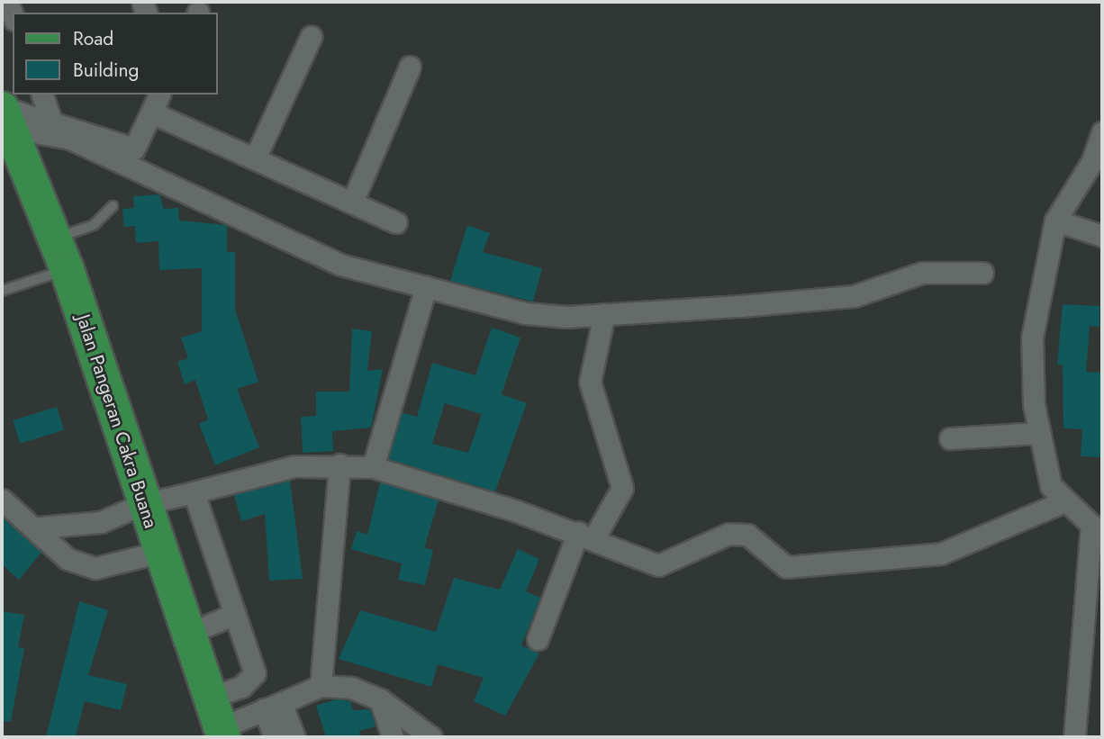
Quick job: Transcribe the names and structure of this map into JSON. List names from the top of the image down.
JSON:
{
  "streets": {
    "main road": ["Jalan Pangeran Cakra Buana"]
  },
  "legend": ["Road", "Building"]
}
